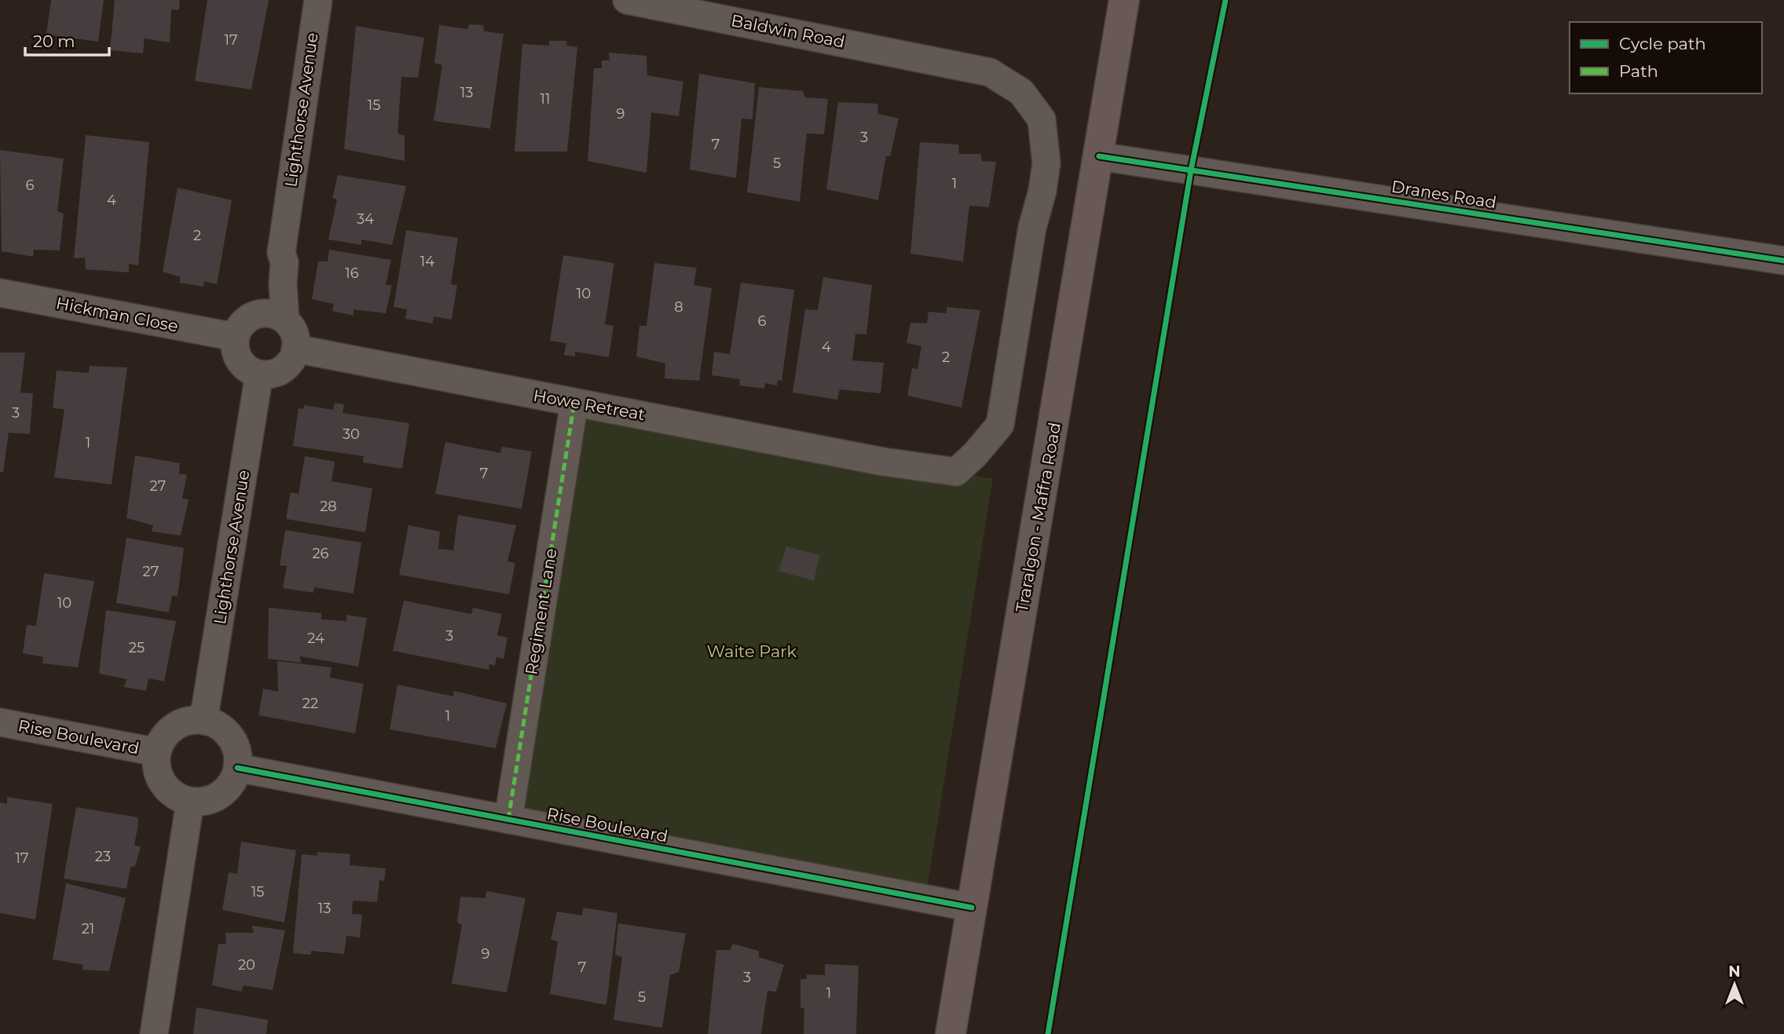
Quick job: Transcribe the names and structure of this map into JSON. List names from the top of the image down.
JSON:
{
  "streets": {
    "main road": ["Traralgon - Maffra Road"],
    "street": [
      "Baldwin Road",
      "Lighthorse Avenue",
      "Dranes Road",
      "Hickman Close",
      "Howe Retreat",
      "Regiment Lane",
      "Rise Boulevard"
    ]
  },
  "crossings": [
    ["Baldwin Road", "Howe Retreat"],
    ["Lighthorse Avenue", "Hickman Close"],
    ["Lighthorse Avenue", "Howe Retreat"],
    ["Lighthorse Avenue", "Rise Boulevard"],
    ["Dranes Road", "Traralgon - Maffra Road"],
    ["Hickman Close", "Howe Retreat"],
    ["Howe Retreat", "Regiment Lane"],
    ["Traralgon - Maffra Road", "Rise Boulevard"],
    ["Regiment Lane", "Rise Boulevard"]
  ],
  "parks": ["Waite Park"],
  "house_numbers": [
    "17",
    "13",
    "11",
    "15",
    "9",
    "3",
    "7",
    "5",
    "1",
    "6",
    "4",
    "34",
    "2",
    "14",
    "16",
    "10",
    "8",
    "6",
    "4",
    "2",
    "3",
    "30",
    "1",
    "7",
    "27",
    "28",
    "26",
    "27",
    "10",
    "3",
    "24",
    "25",
    "22",
    "1",
    "23",
    "17",
    "15",
    "13",
    "21",
    "9",
    "20",
    "7",
    "3",
    "1",
    "5"
  ],
  "legend": ["Cycle path", "Path"],
  "scale_bar": "20 m",
  "north": "top"
}
